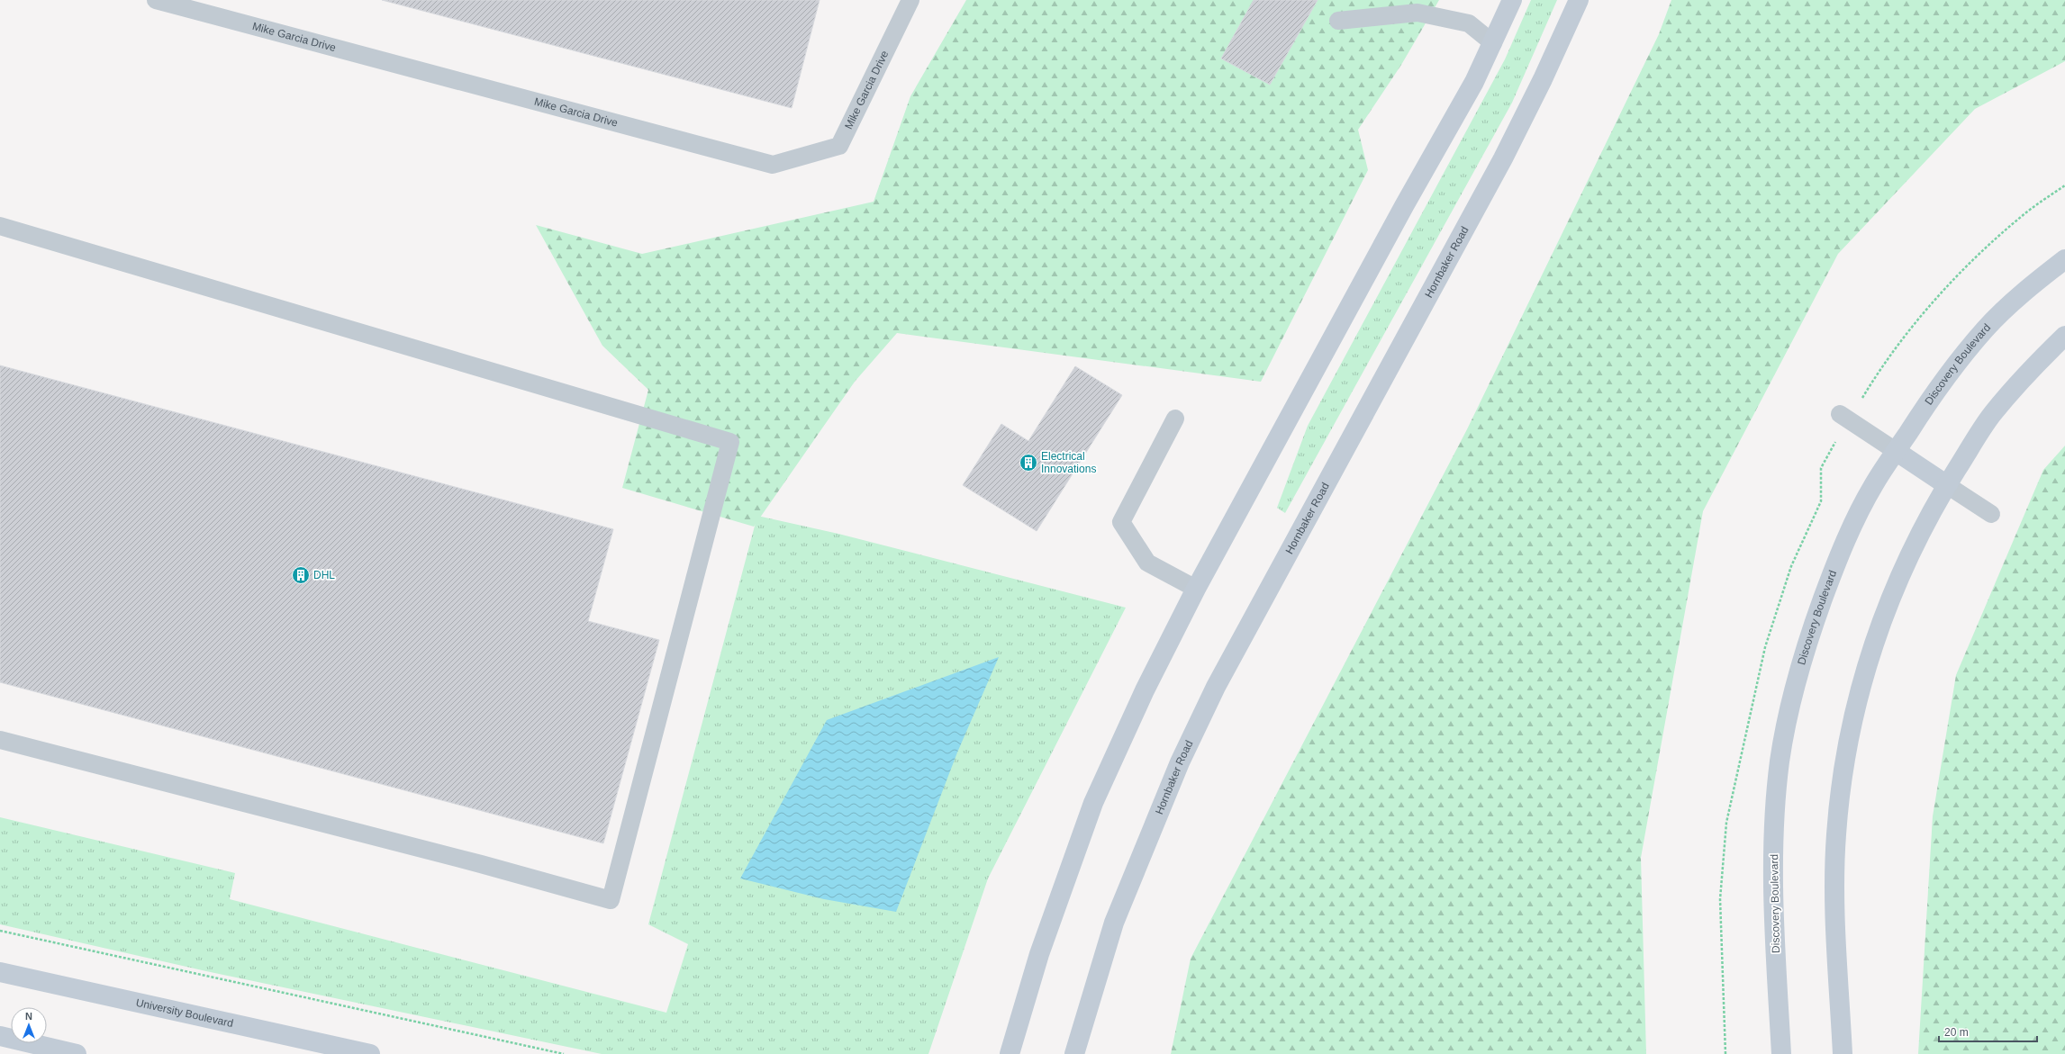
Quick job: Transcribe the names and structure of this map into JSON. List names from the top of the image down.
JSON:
{
  "streets": {
    "main road": ["Hornbaker Road", "Discovery Boulevard", "University Boulevard"],
    "lane": ["Mike Garcia Drive"]
  },
  "places": {
    "building": ["Electrical Innovations", "DHL"]
  },
  "scale_bar": "20 m",
  "north": "top"
}
